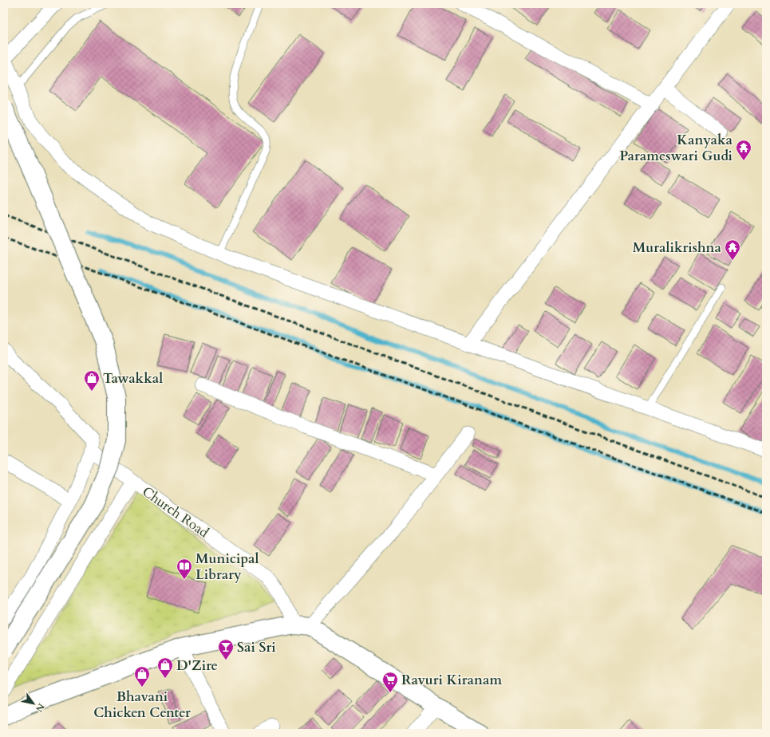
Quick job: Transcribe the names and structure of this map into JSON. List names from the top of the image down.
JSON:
{
  "streets": {
    "street": ["Church Road"]
  },
  "places": {
    "temple": ["Kanyaka Parameswari Gudi", "Muralikrishna"],
    "shop": ["Tawakkal", "D'Zire", "Bhavani Chicken Center"],
    "library": ["Municipal Library"],
    "bar": ["Sai Sri"],
    "supermarket": ["Ravuri Kiranam"]
  },
  "north": "bottom right"
}
